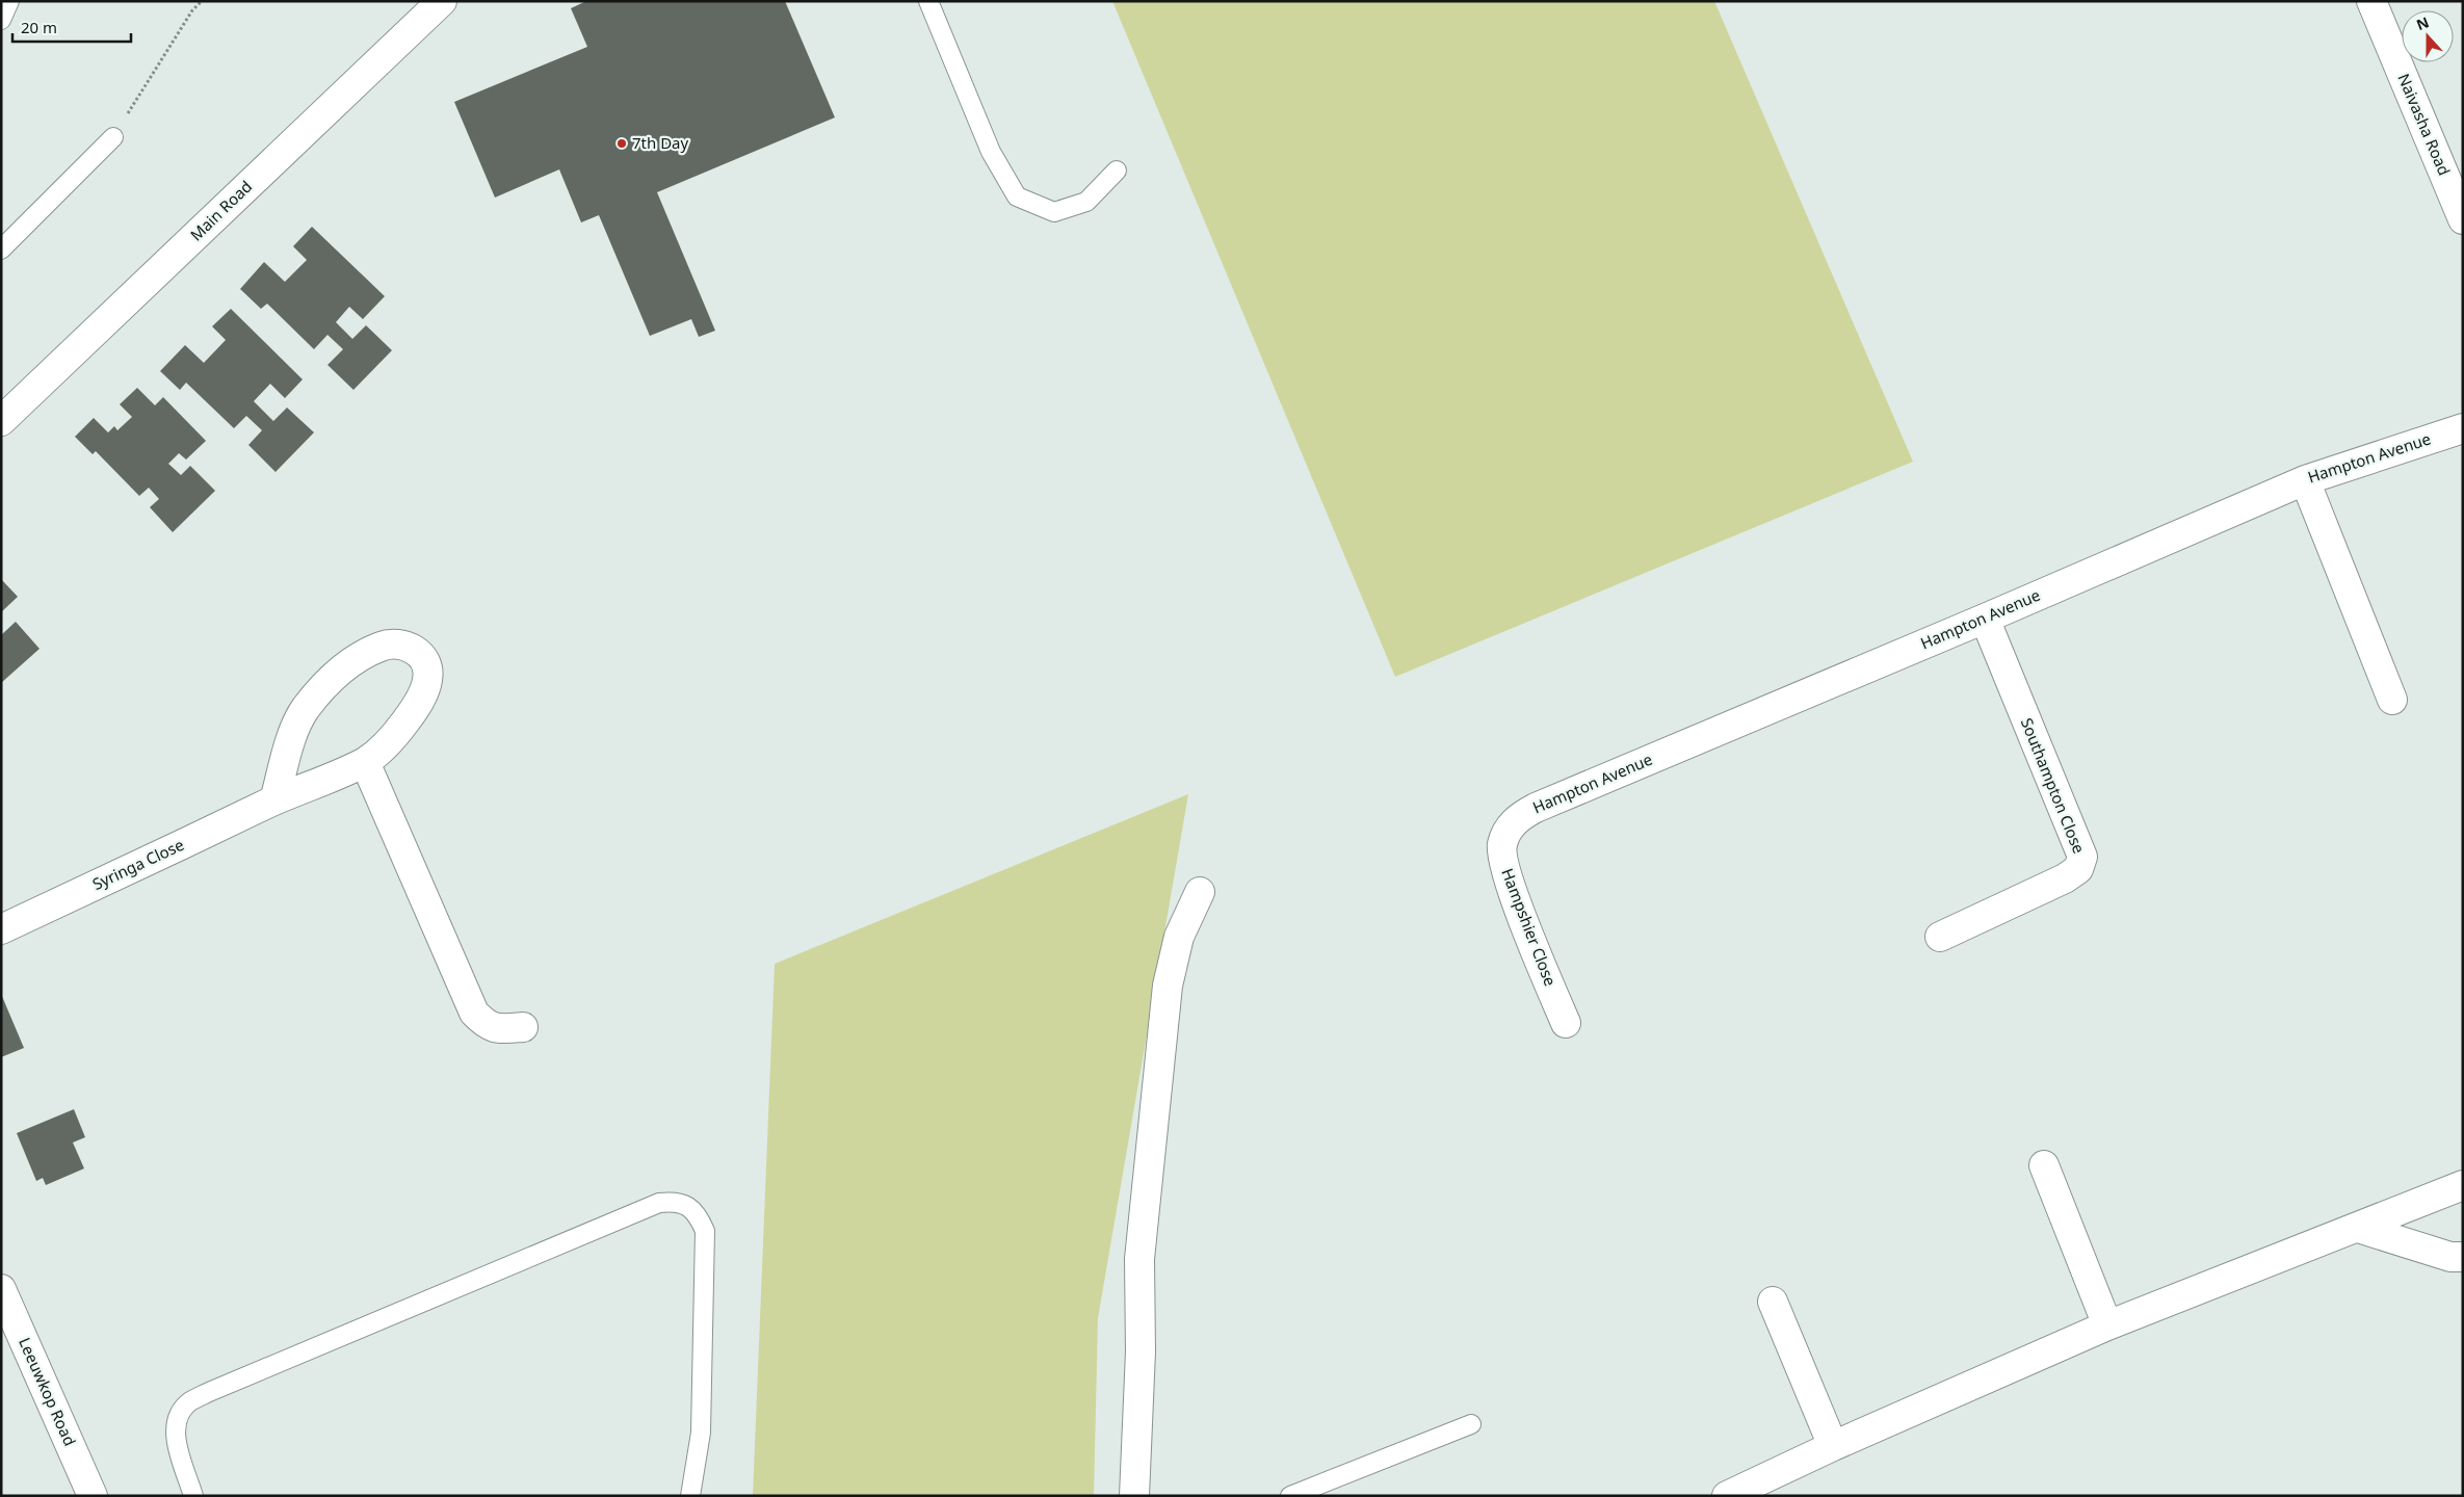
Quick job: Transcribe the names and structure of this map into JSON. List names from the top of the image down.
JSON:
{
  "streets": {
    "street": [
      "Naivasha Road",
      "Main Road",
      "Hampton Avenue",
      "Southampton Close",
      "Syringa Close",
      "Hampshier Close",
      "Leeuwkop Road"
    ]
  },
  "crossings": [
    ["Hampton Avenue", "Southampton Close"],
    ["Hampton Avenue", "Hampshier Close"]
  ],
  "places": ["7th Day"],
  "scale_bar": "20 m",
  "north": "top"
}
